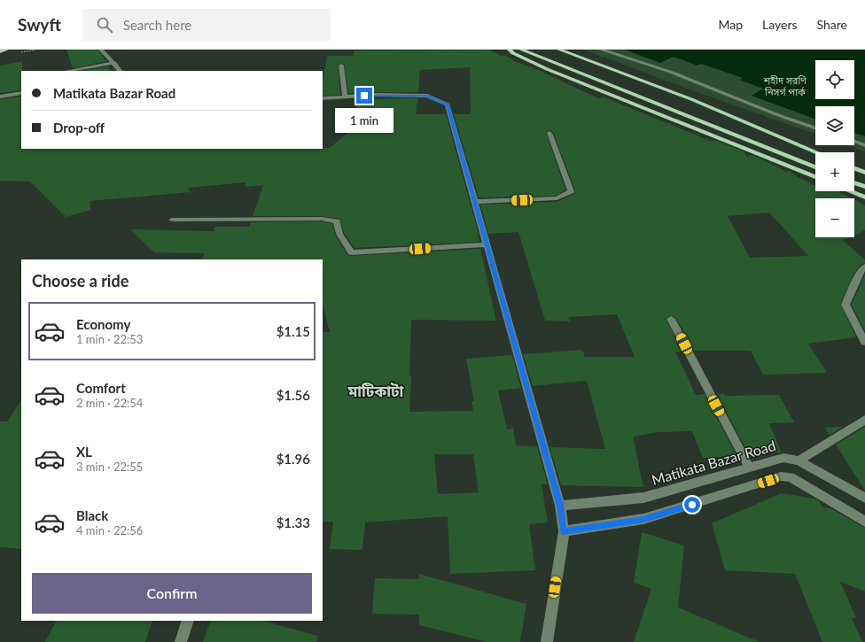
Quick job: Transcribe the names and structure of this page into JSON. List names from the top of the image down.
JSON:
{
  "streets": {
    "street": ["Matikata Bazar Road"]
  },
  "districts": ["মাটিকাটা"],
  "parks": ["শহীদ সরণি নিসর্গ পার্ক"],
  "page": {
    "header": "Swyft",
    "search": "Search here",
    "nav": ["Map", "Layers", "Share"],
    "map_buttons": ["+", "−"],
    "banner": ["Matikata Bazar Road", "Drop-off"],
    "bubble": "1 min",
    "heading": "Choose a ride",
    "list": [
      {
        "name": "Economy",
        "note": "1 min · 22:53",
        "value": "$1.15"
      },
      {
        "name": "Comfort",
        "note": "2 min · 22:54",
        "value": "$1.56"
      },
      {
        "name": "XL",
        "note": "3 min · 22:55",
        "value": "$1.96"
      },
      {
        "name": "Black",
        "note": "4 min · 22:56",
        "value": "$1.33"
      }
    ],
    "buttons": "Confirm"
  }
}
